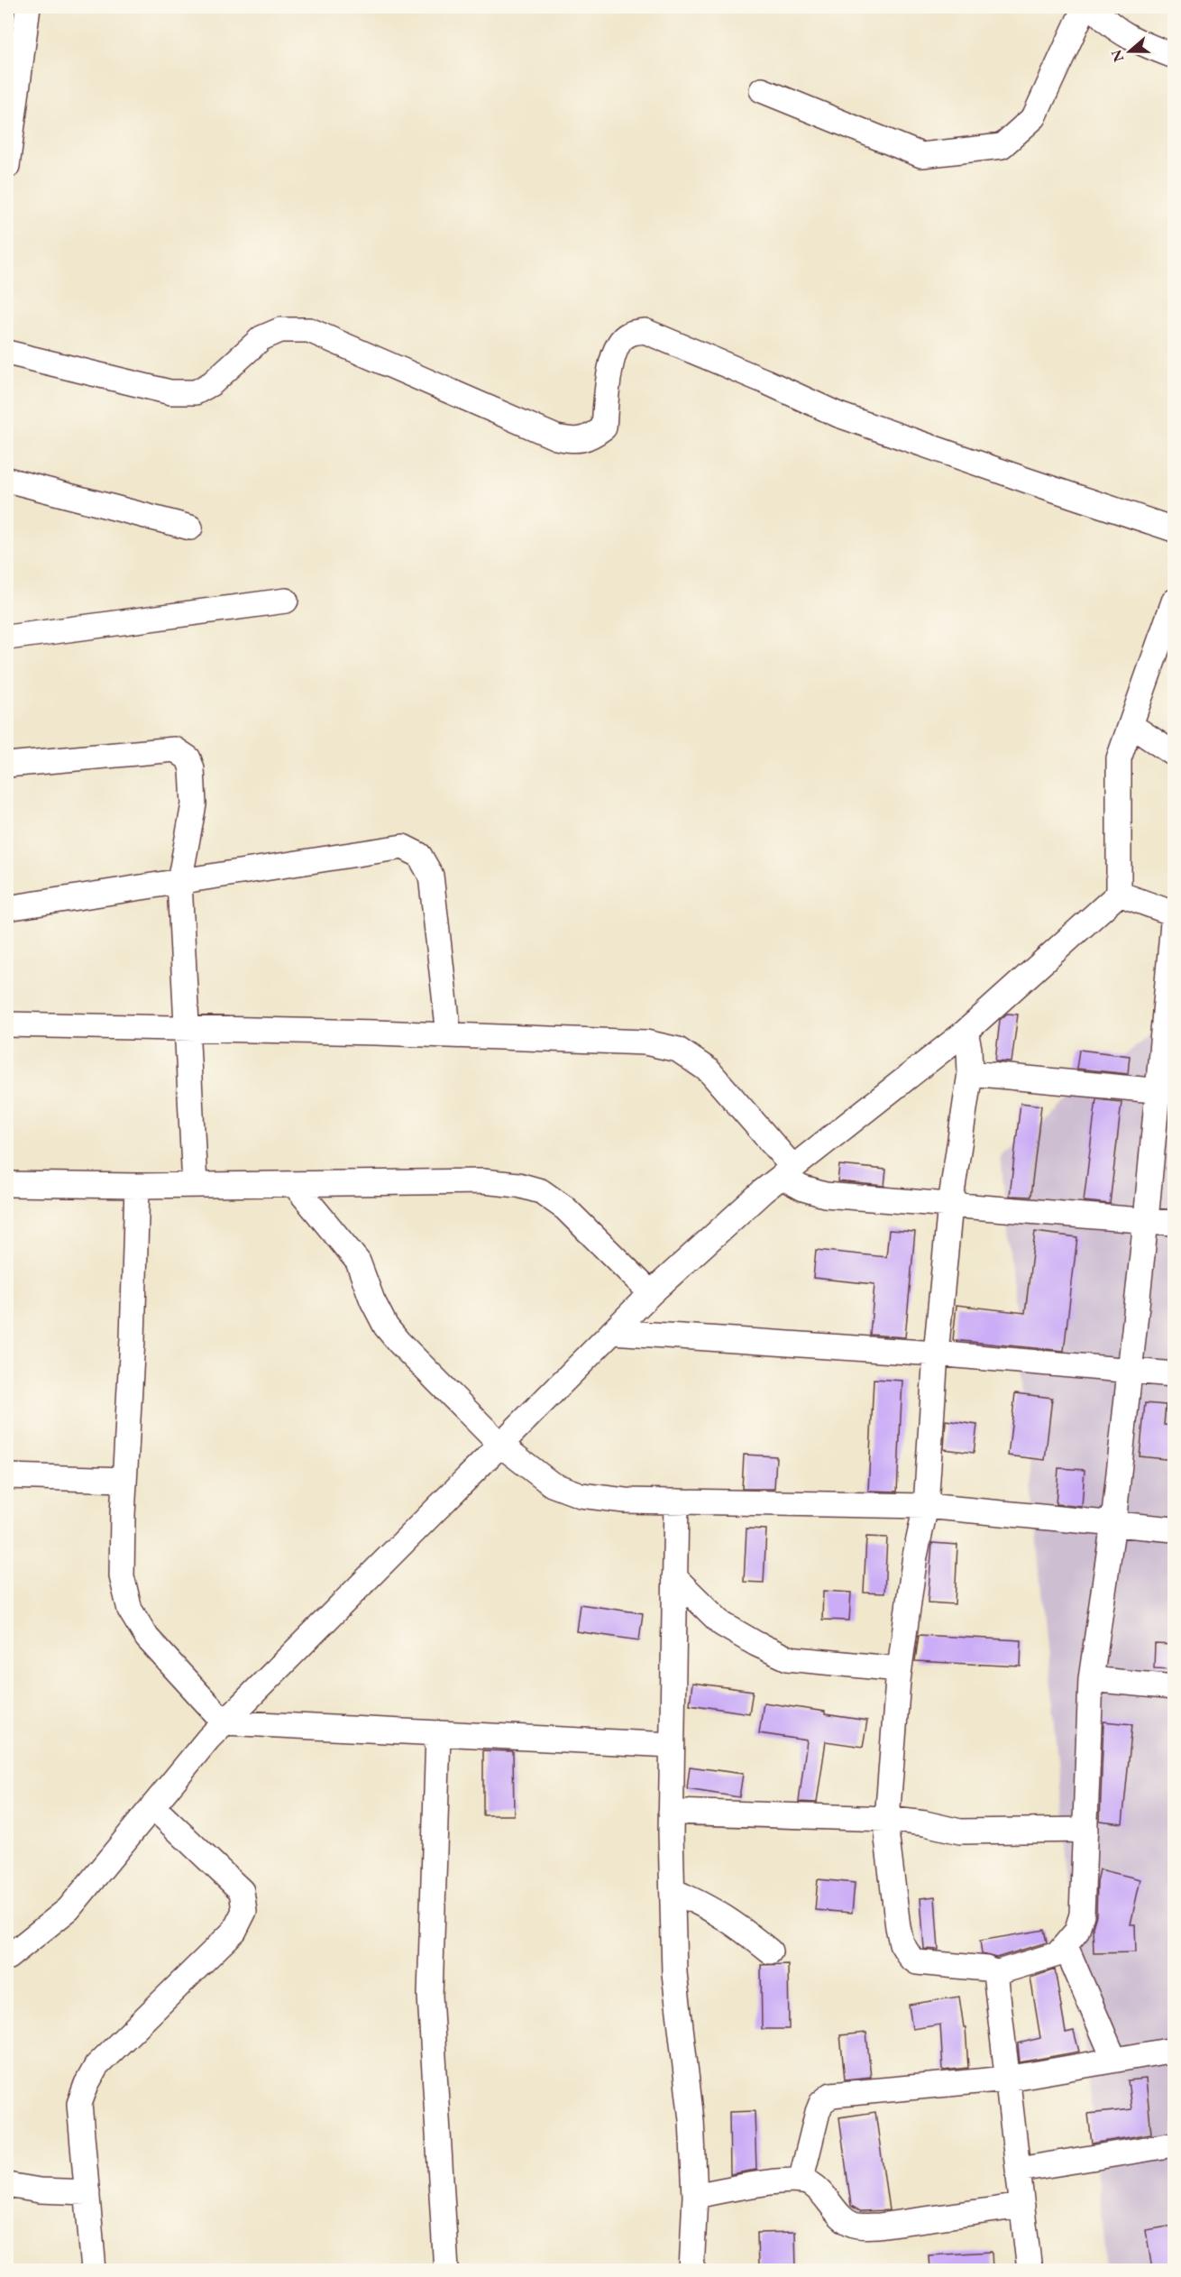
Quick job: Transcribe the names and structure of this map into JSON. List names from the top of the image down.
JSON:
{
  "north": "left"
}
